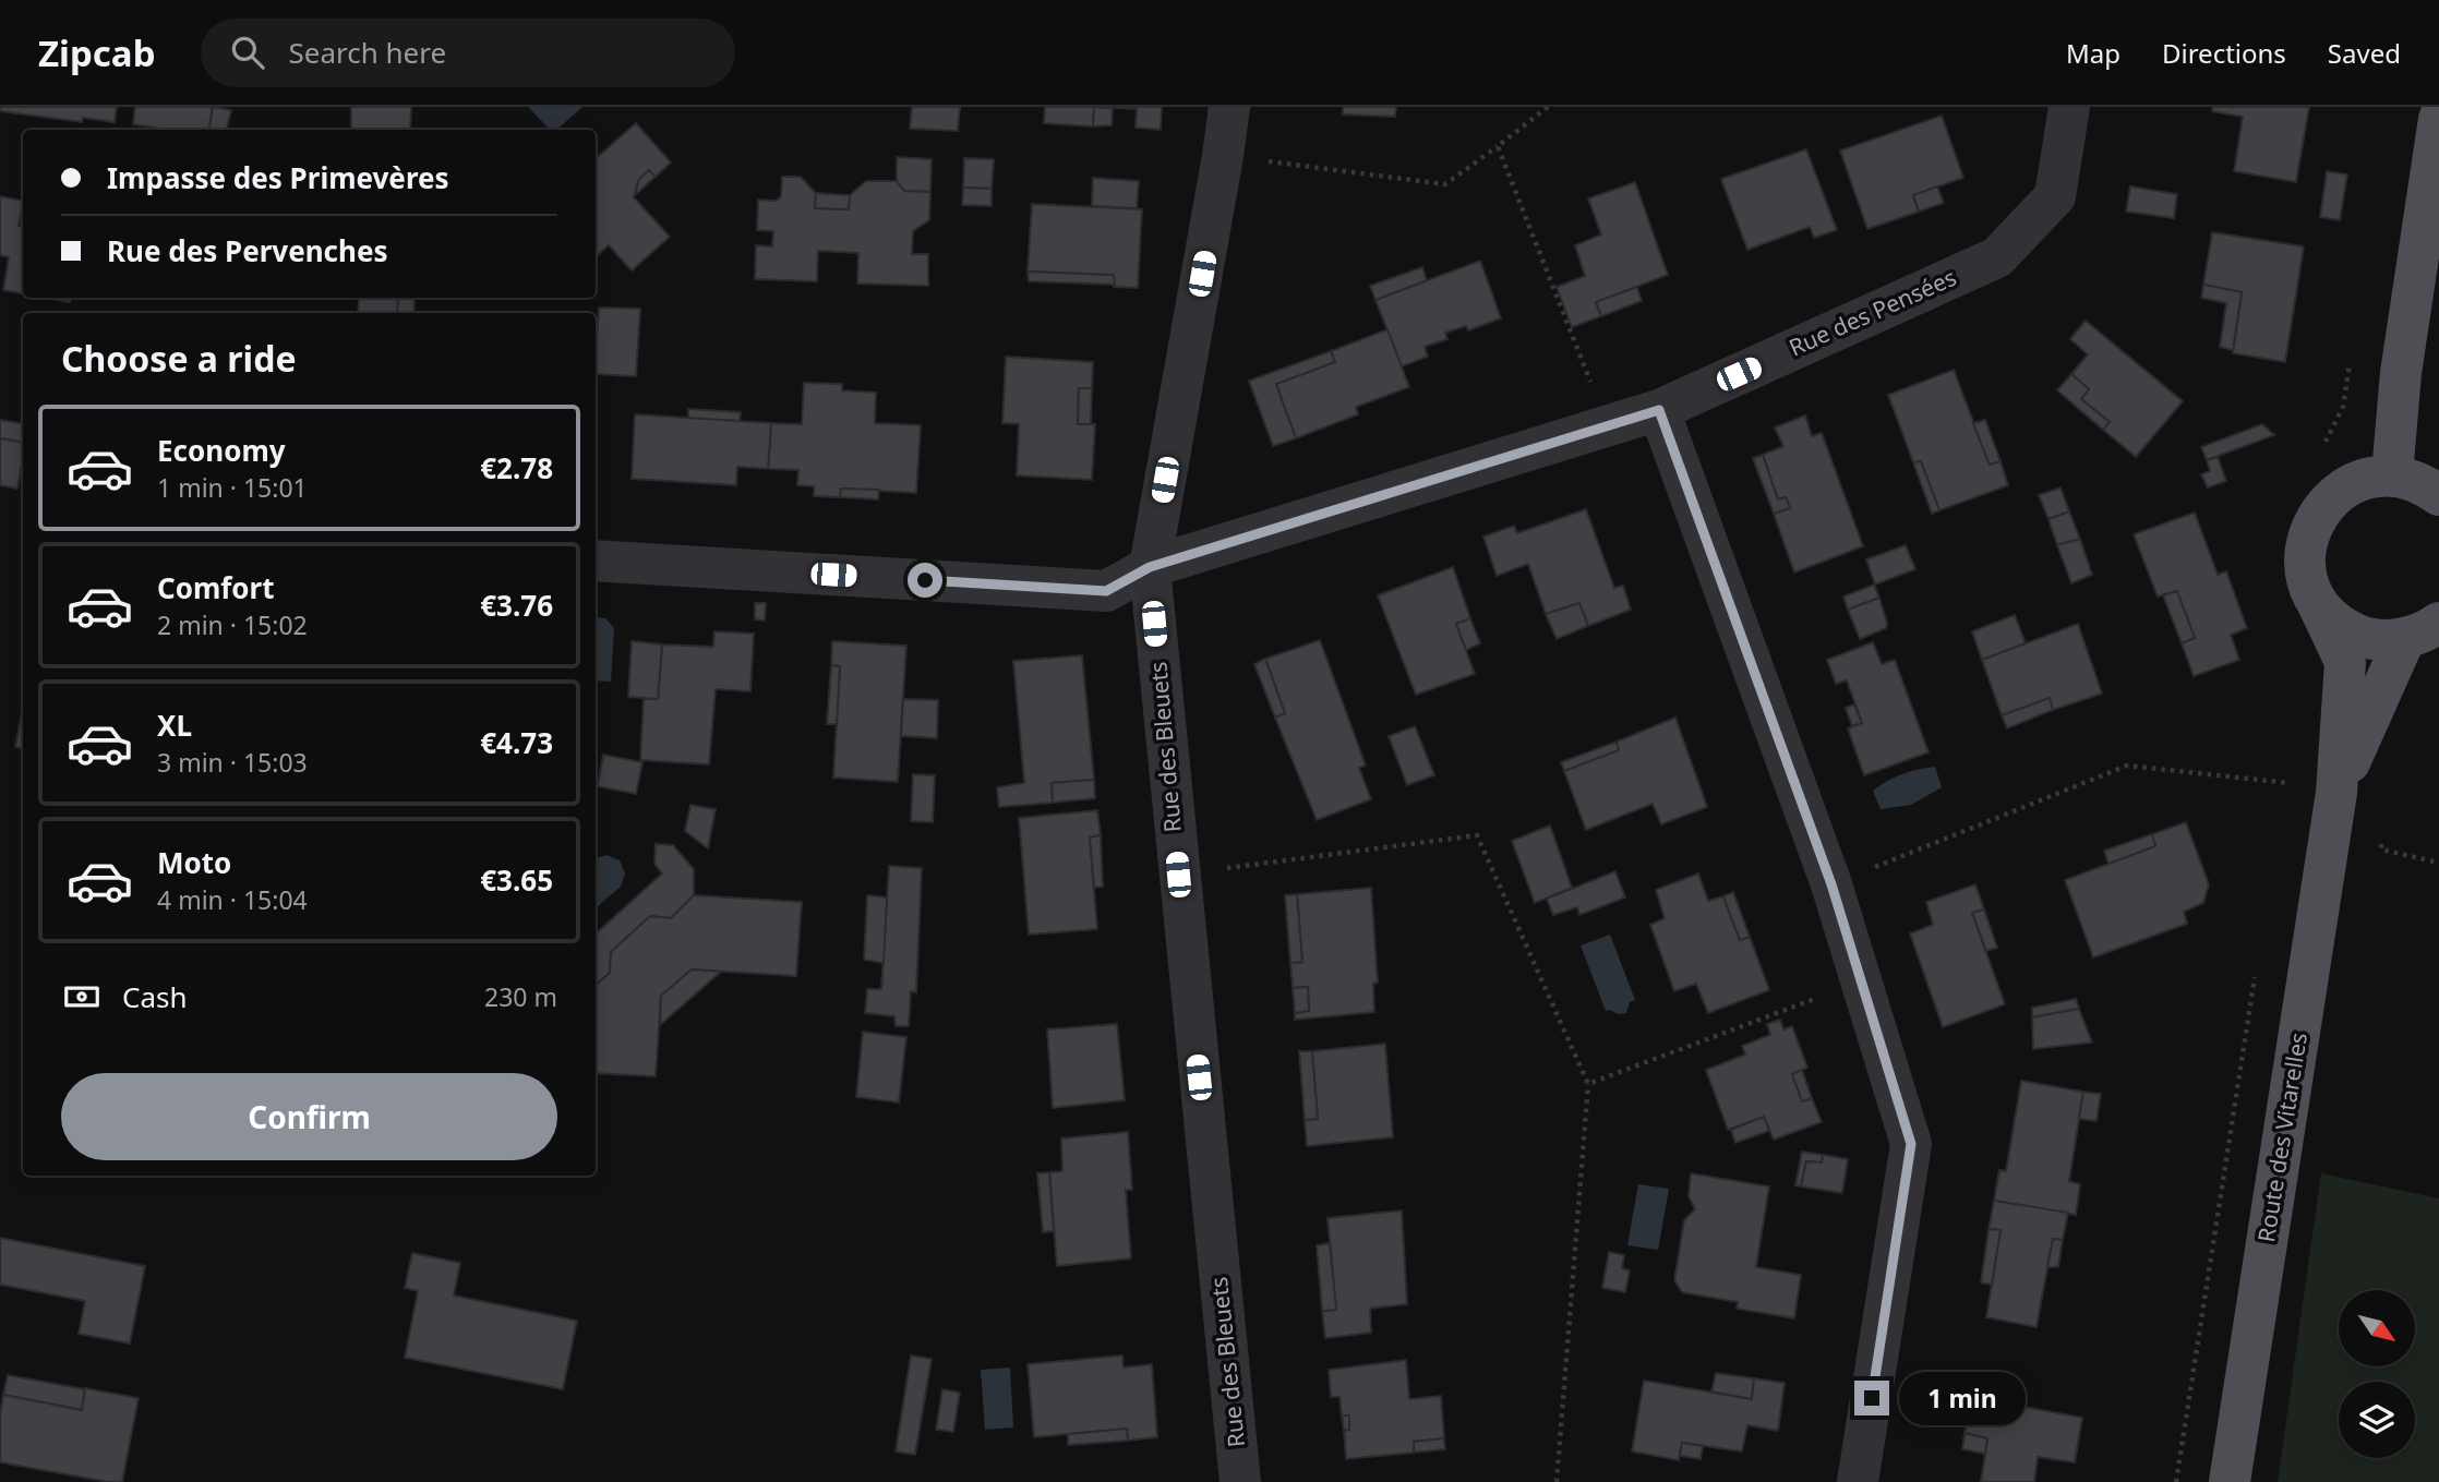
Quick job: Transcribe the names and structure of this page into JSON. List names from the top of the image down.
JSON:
{
  "streets": {
    "main road": ["Route des Vitarelles"],
    "street": ["Rue des Pensées", "Rue des Bleuets"]
  },
  "crossings": [
    ["Rue des Pensées", "Rue des Bleuets"]
  ],
  "north": "bottom right",
  "page": {
    "header": "Zipcab",
    "search": "Search here",
    "nav": ["Map", "Directions", "Saved"],
    "banner": ["Impasse des Primevères", "Rue des Pervenches"],
    "heading": "Choose a ride",
    "list": [
      {
        "name": "Economy",
        "note": "1 min · 15:01",
        "value": "€2.78"
      },
      {
        "name": "Comfort",
        "note": "2 min · 15:02",
        "value": "€3.76"
      },
      {
        "name": "XL",
        "note": "3 min · 15:03",
        "value": "€4.73"
      },
      {
        "name": "Moto",
        "note": "4 min · 15:04",
        "value": "€3.65"
      }
    ],
    "pay": ["Cash", "230 m"],
    "buttons": "Confirm",
    "bubble": "1 min"
  }
}
